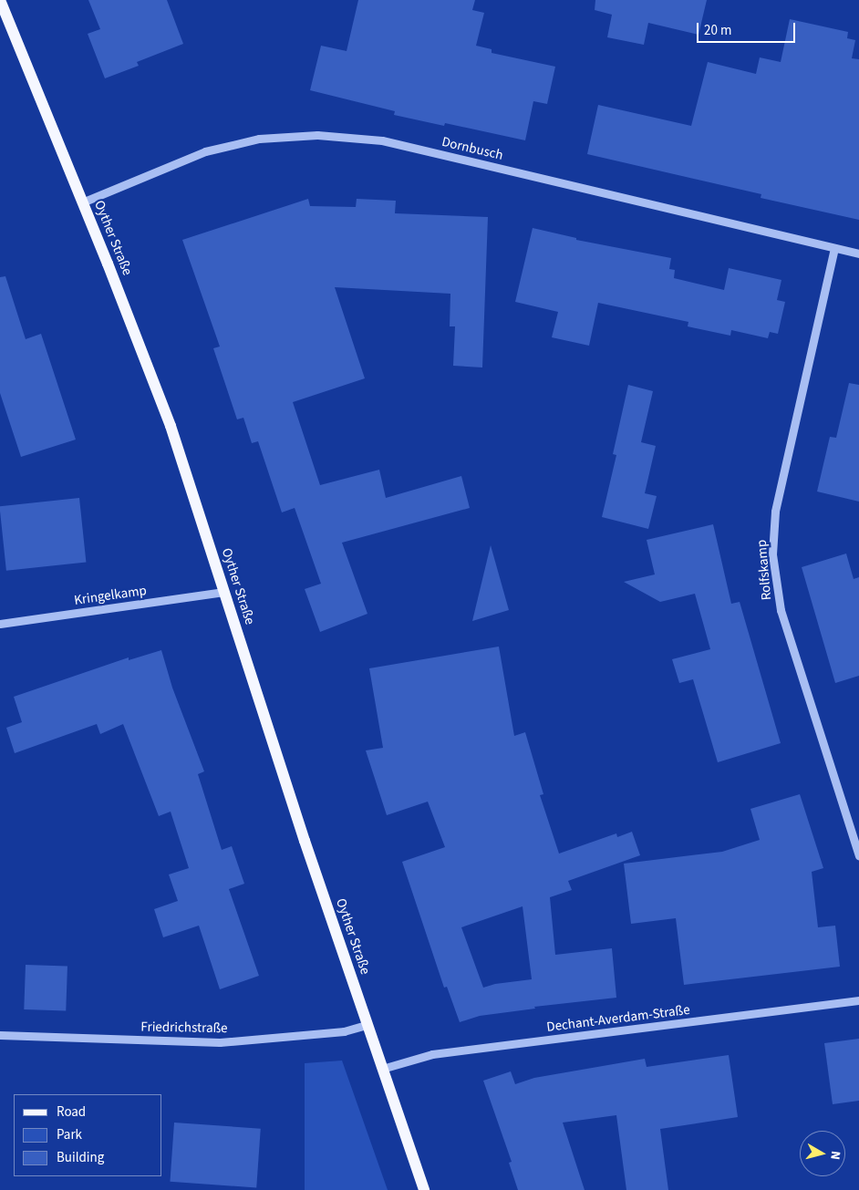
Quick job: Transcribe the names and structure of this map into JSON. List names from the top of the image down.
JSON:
{
  "streets": {
    "main road": ["Oyther Straße"],
    "street": [
      "Dornbusch",
      "Rolfskamp",
      "Kringelkamp",
      "Dechant-Averdam-Straße",
      "Friedrichstraße"
    ]
  },
  "crossings": [
    ["Dornbusch", "Oyther Straße"],
    ["Dornbusch", "Rolfskamp"],
    ["Oyther Straße", "Kringelkamp"],
    ["Oyther Straße", "Dechant-Averdam-Straße"],
    ["Oyther Straße", "Friedrichstraße"]
  ],
  "legend": ["Road", "Park", "Building"],
  "scale_bar": "20 m",
  "north": "right"
}
